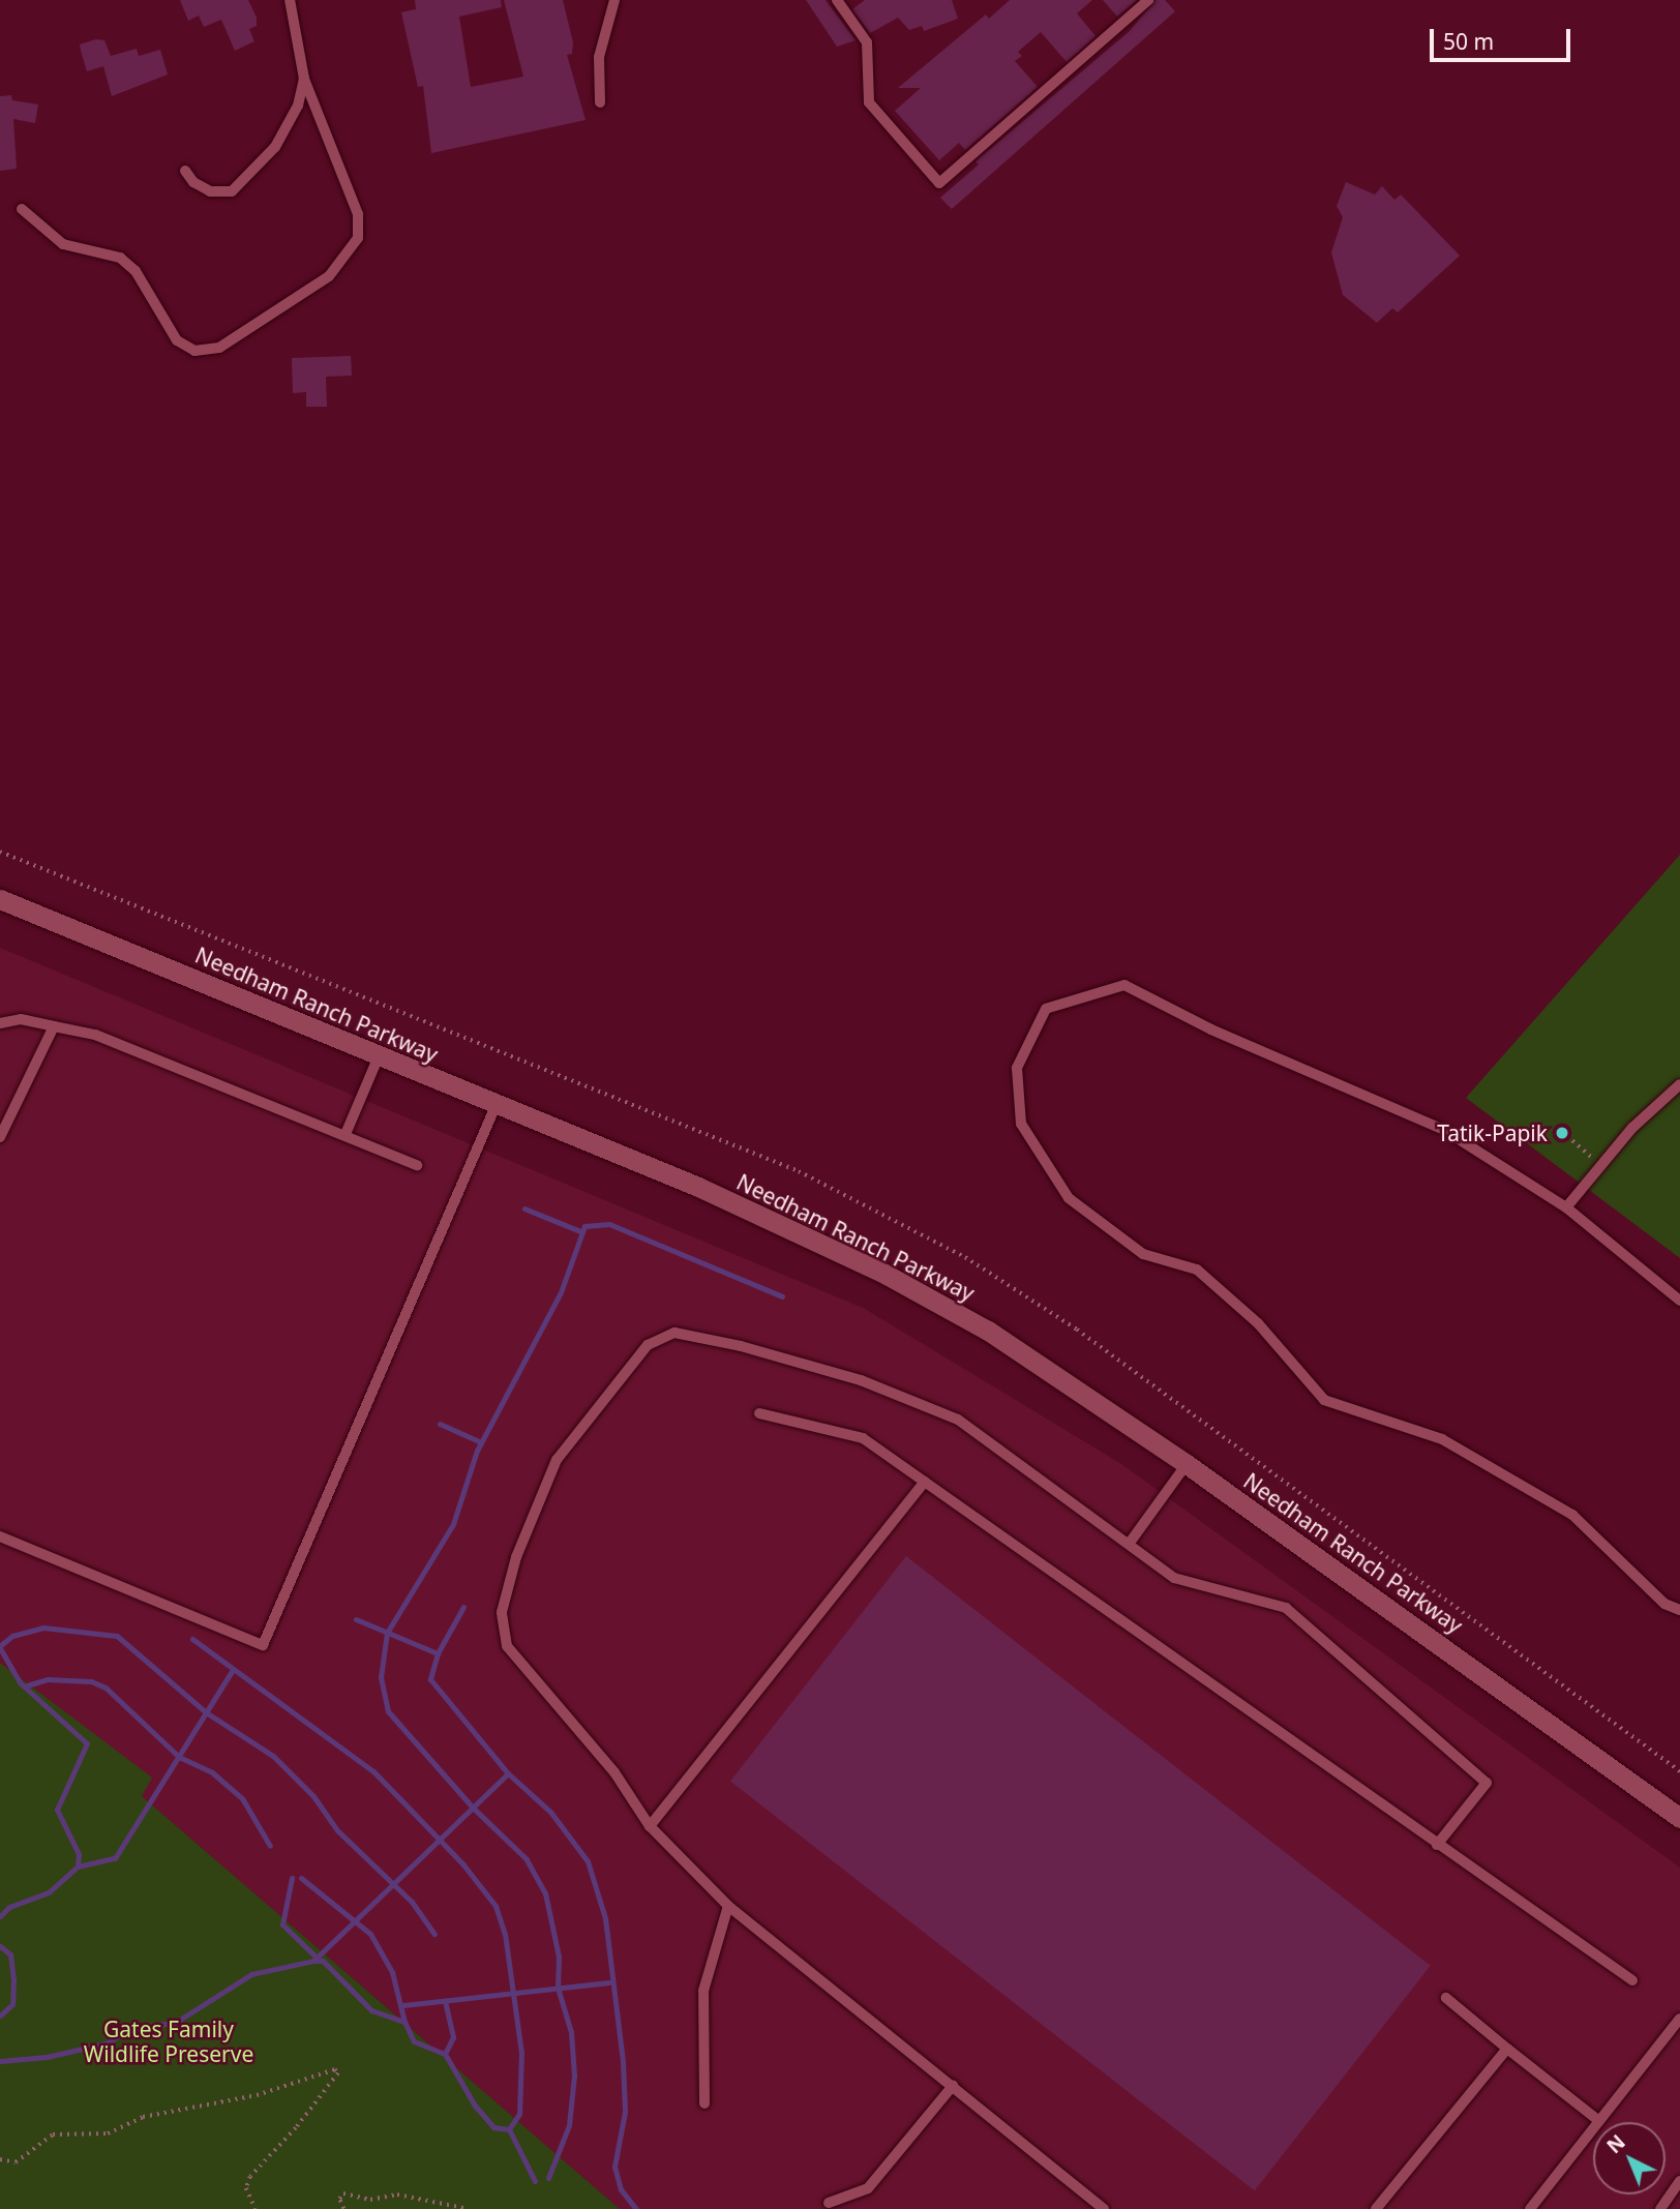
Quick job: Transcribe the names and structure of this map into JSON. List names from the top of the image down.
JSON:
{
  "streets": {
    "street": ["Needham Ranch Parkway"]
  },
  "parks": ["Gates Family Wildlife Preserve"],
  "places": ["Tatik-Papik"],
  "scale_bar": "50 m",
  "north": "top left"
}
